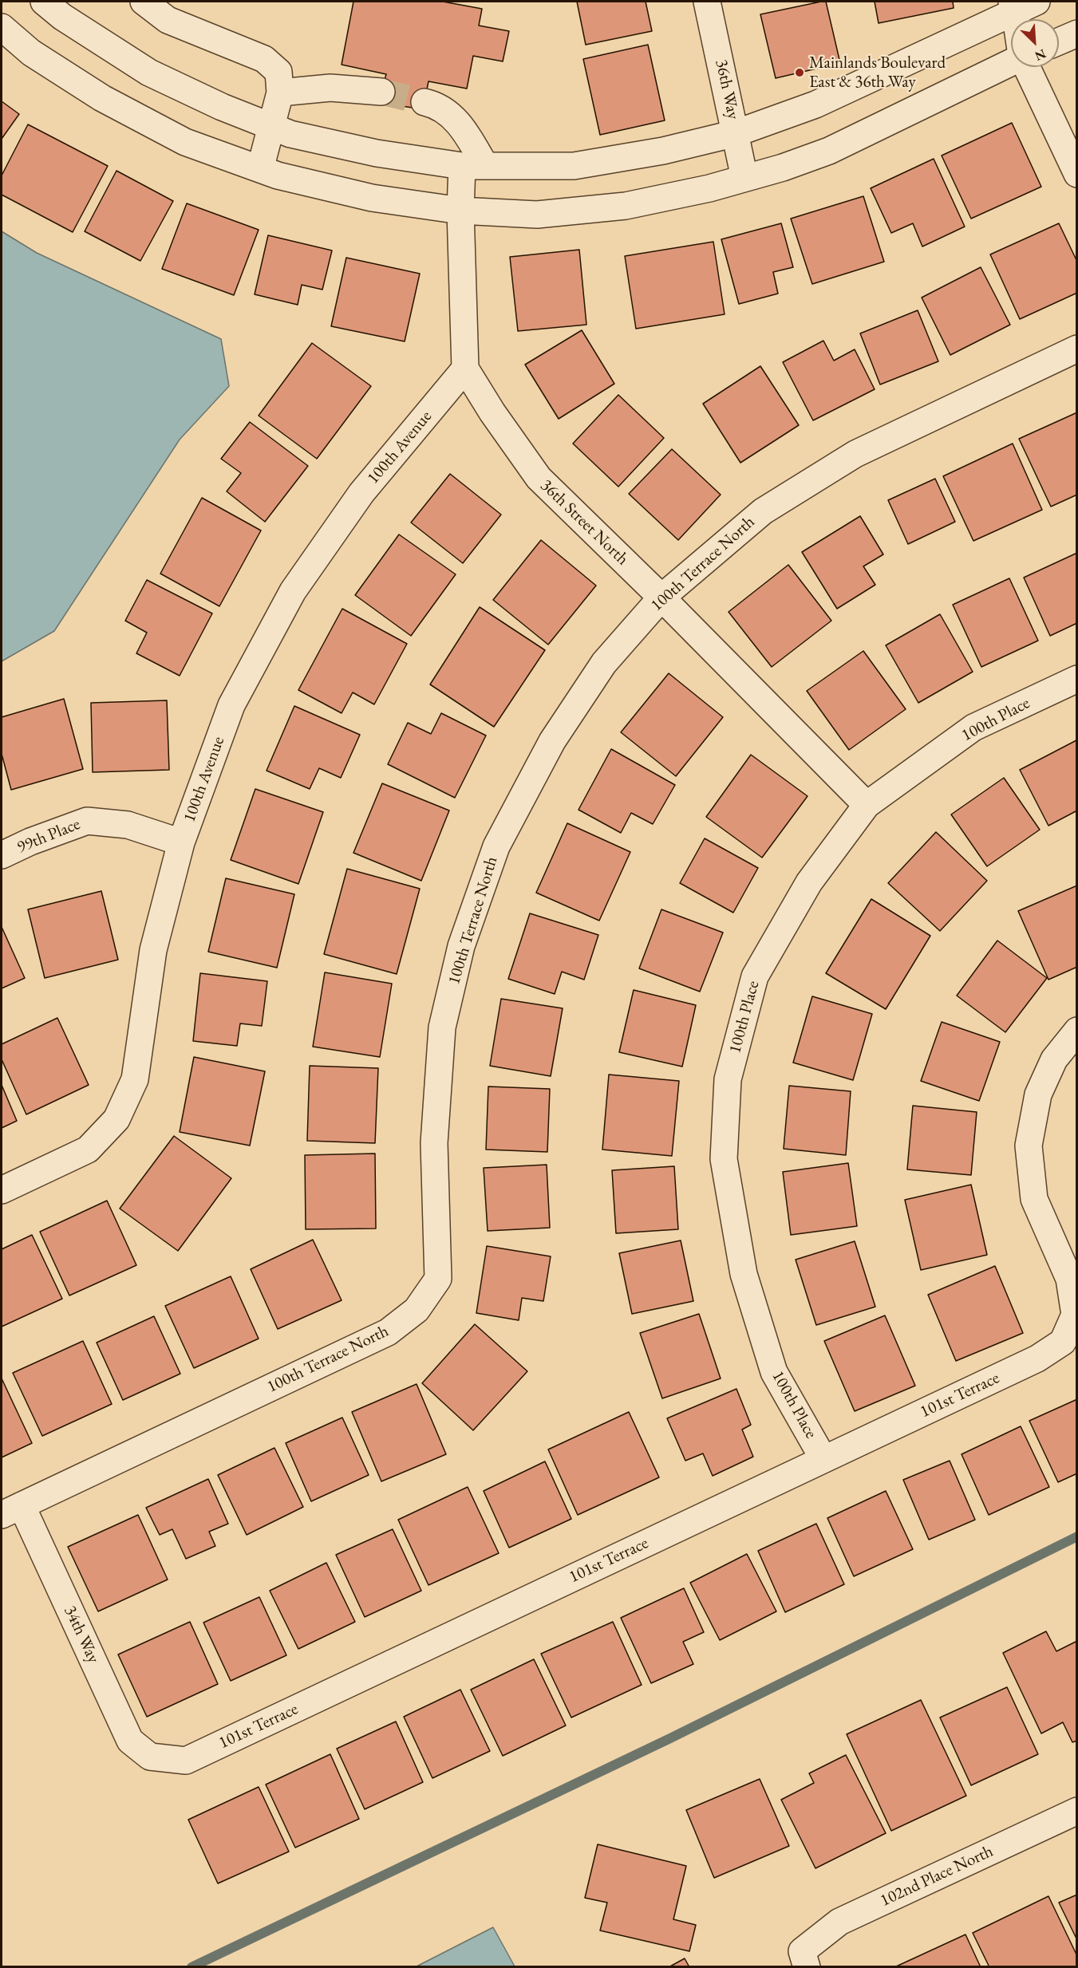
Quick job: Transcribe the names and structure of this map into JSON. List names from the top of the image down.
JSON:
{
  "streets": {
    "street": [
      "36th Way",
      "100th Avenue",
      "36th Street North",
      "100th Terrace North",
      "100th Place",
      "99th Place",
      "101st Terrace",
      "34th Way",
      "102nd Place North"
    ]
  },
  "crossings": [
    ["100th Avenue", "36th Street North"],
    ["100th Avenue", "99th Place"],
    ["36th Street North", "100th Terrace North"],
    ["36th Street North", "100th Place"],
    ["100th Terrace North", "34th Way"],
    ["100th Place", "101st Terrace"],
    ["101st Terrace", "34th Way"]
  ],
  "places": ["Mainlands Boulevard East & 36th Way"],
  "north": "bottom right"
}
